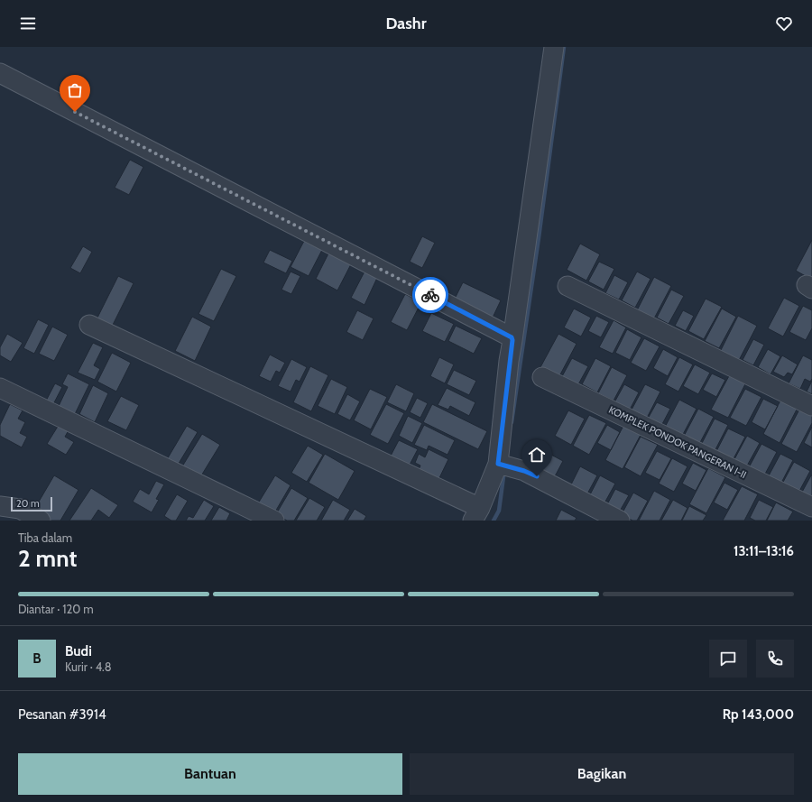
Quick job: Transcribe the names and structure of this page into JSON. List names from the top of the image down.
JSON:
{
  "streets": {
    "street": ["KOMPLEK PONDOK PANGERAN I-II"]
  },
  "scale_bar": "20 m",
  "page": {
    "header": "Dashr",
    "scale": "20 m",
    "heading": ["2 mnt", "Tiba dalam", "13:11–13:16"],
    "panel": [
      "Budi",
      "Kurir · 4.8",
      "Pesanan #3914",
      "Rp 143,000"
    ],
    "bar": "Diantar · 120 m",
    "round": "B",
    "buttons": ["Bantuan", "Bagikan"]
  }
}
